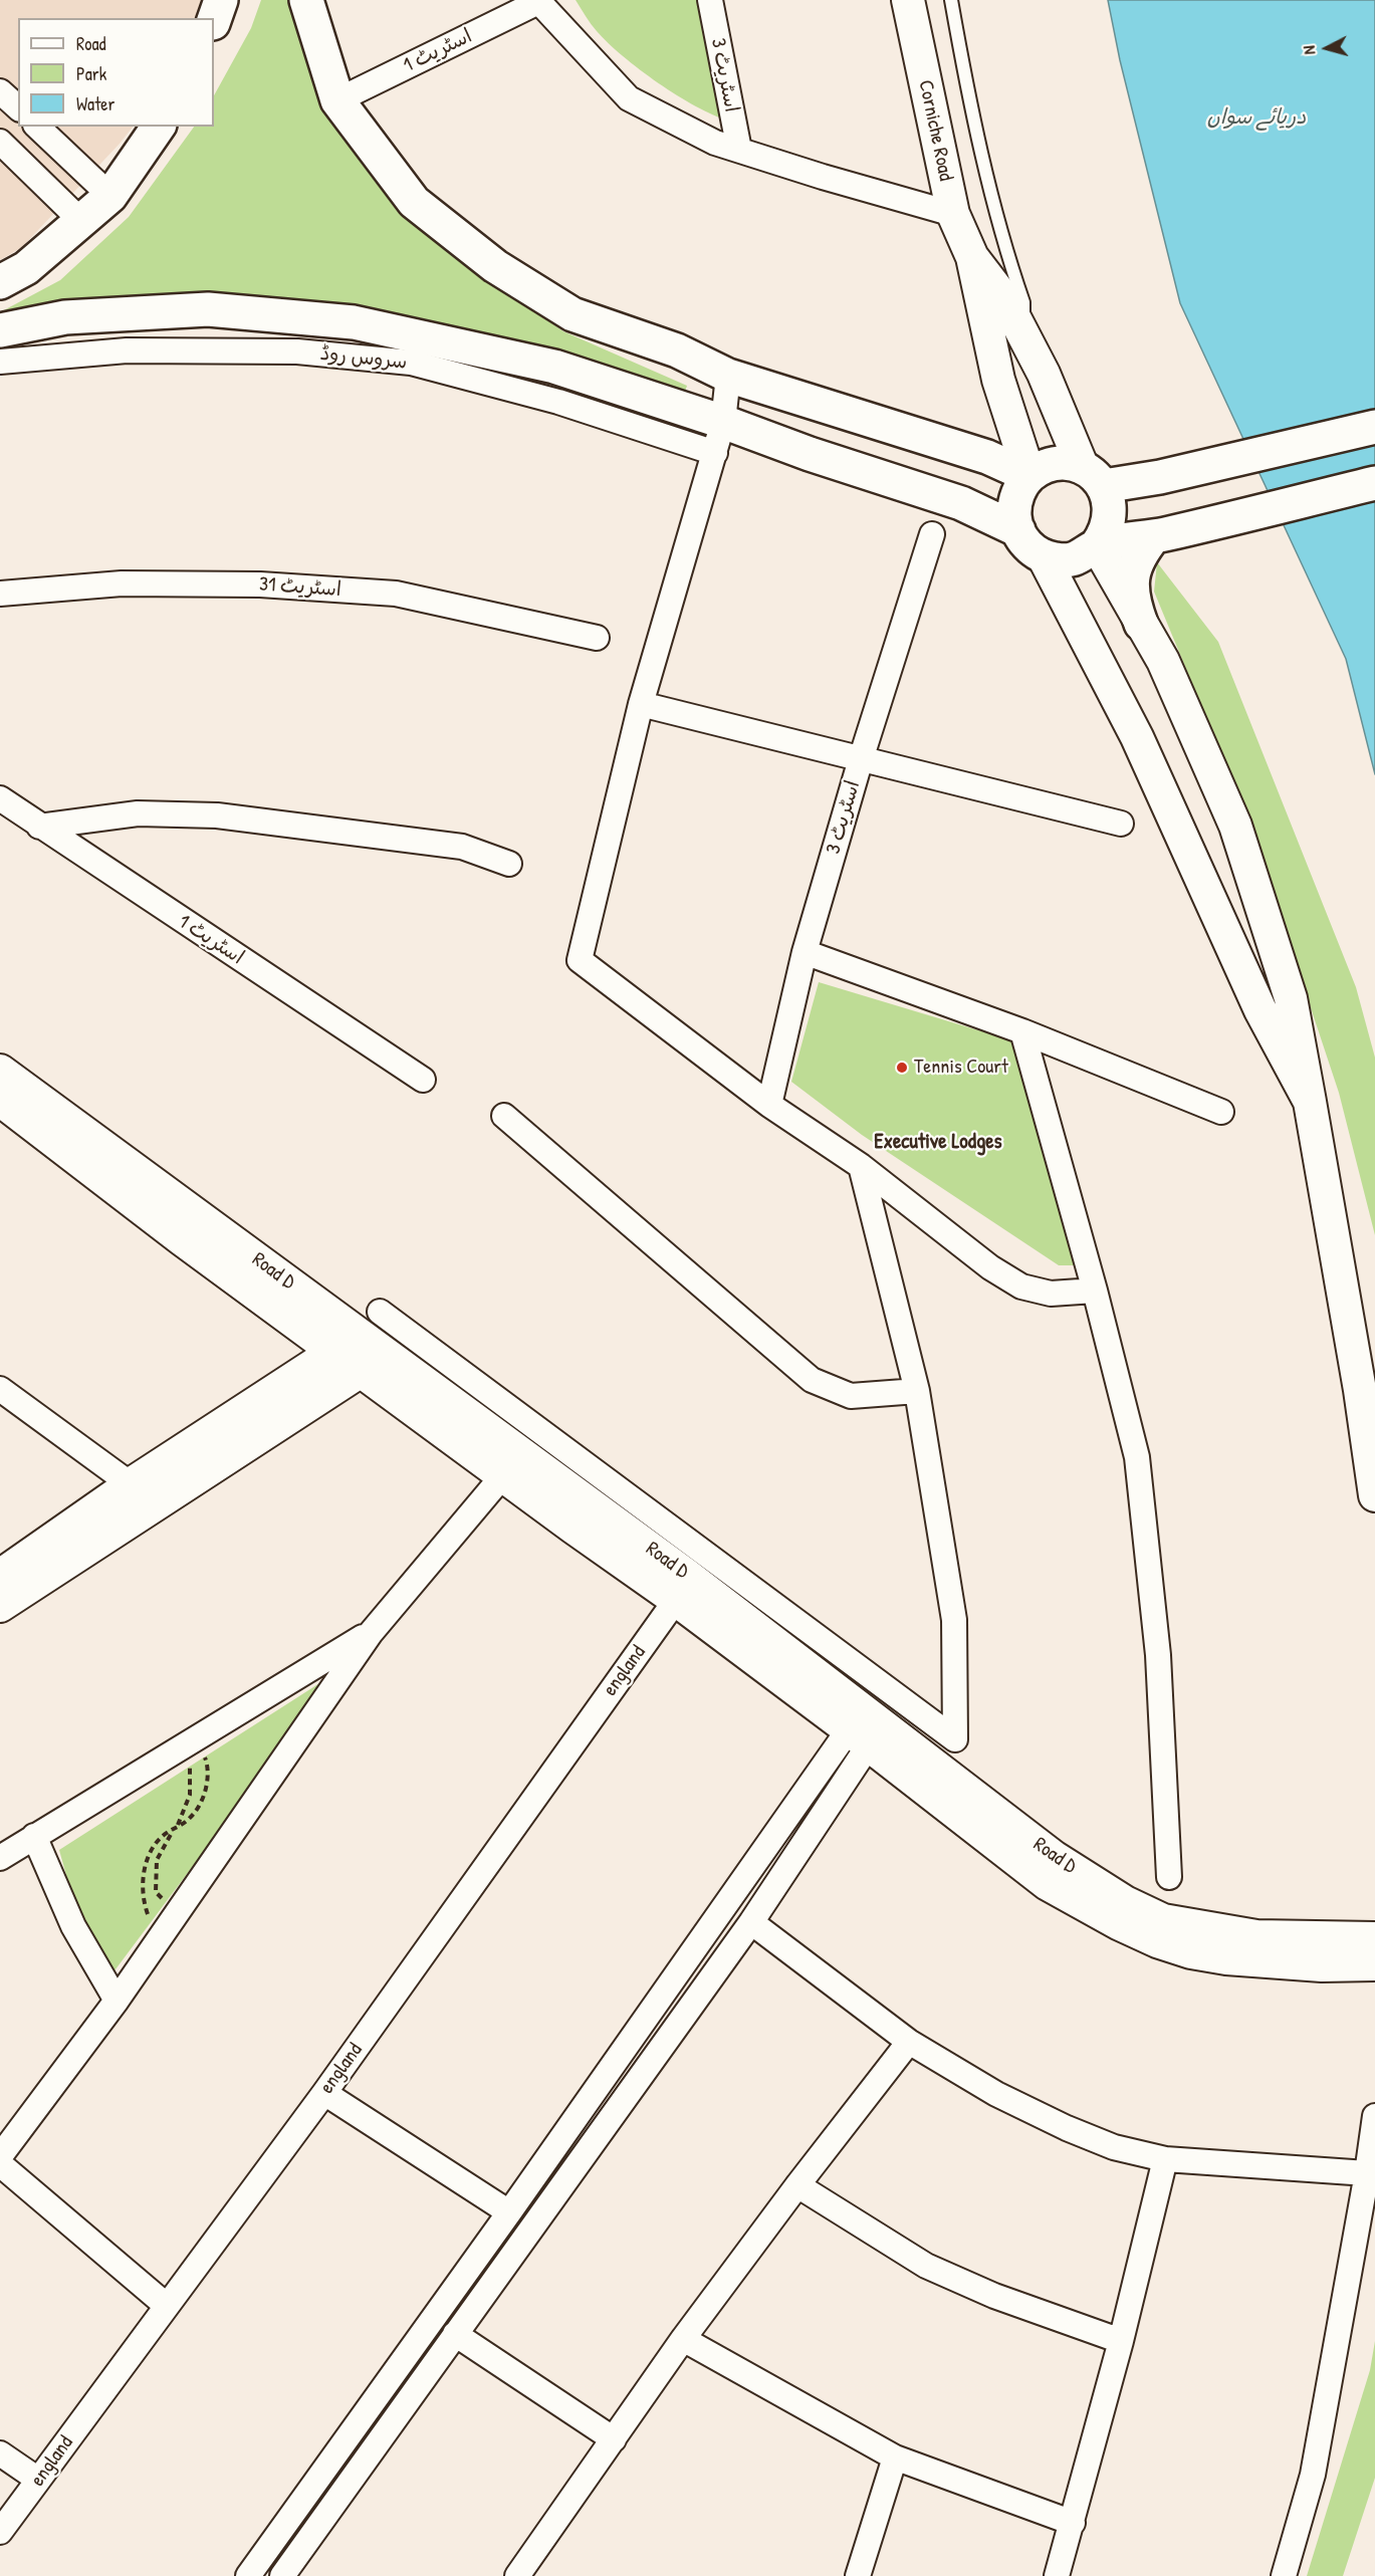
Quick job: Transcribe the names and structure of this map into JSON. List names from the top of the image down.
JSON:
{
  "streets": {
    "street": [
      "اسٹریٹ 1",
      "اسٹریٹ 3",
      "Corniche Road",
      "سروس روڈ",
      "اسٹریٹ 31",
      "Road D",
      "england"
    ]
  },
  "crossings": [
    ["Road D", "england"]
  ],
  "districts": ["Executive Lodges"],
  "water": ["دریائے سواں"],
  "places": ["Tennis Court"],
  "legend": ["Road", "Park", "Water"],
  "north": "left"
}
